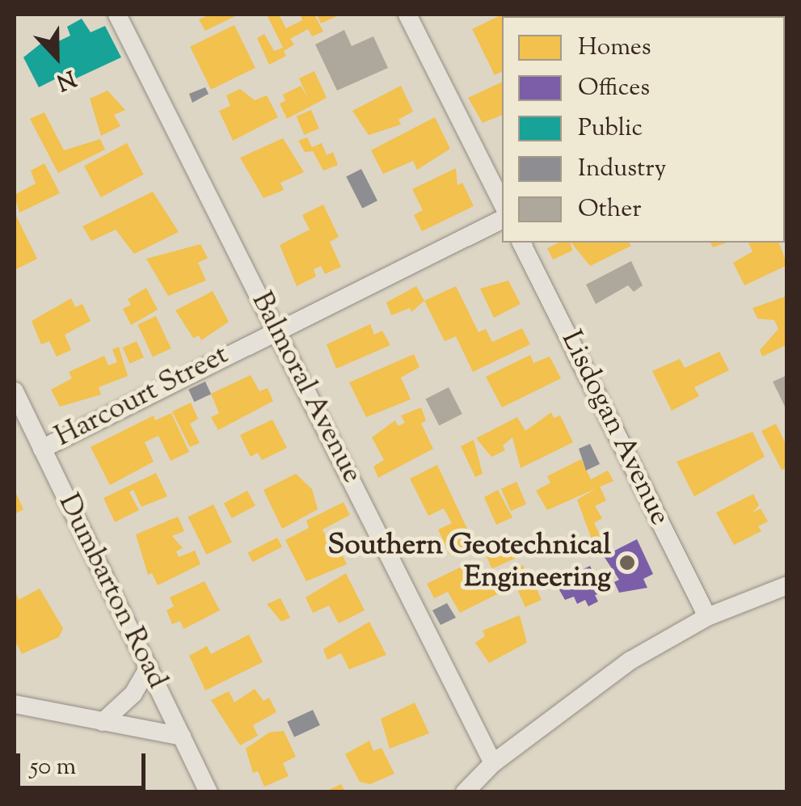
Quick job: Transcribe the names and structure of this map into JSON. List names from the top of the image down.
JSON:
{
  "streets": {
    "street": [
      "Balmoral Avenue",
      "Harcourt Street",
      "Lisdogan Avenue",
      "Dumbarton Road"
    ]
  },
  "crossings": [
    ["Balmoral Avenue", "Harcourt Street"],
    ["Harcourt Street", "Dumbarton Road"]
  ],
  "places": ["Southern Geotechnical Engineering"],
  "legend": [
    "Homes",
    "Offices",
    "Public",
    "Industry",
    "Other"
  ],
  "scale_bar": "50 m",
  "north": "bottom"
}
